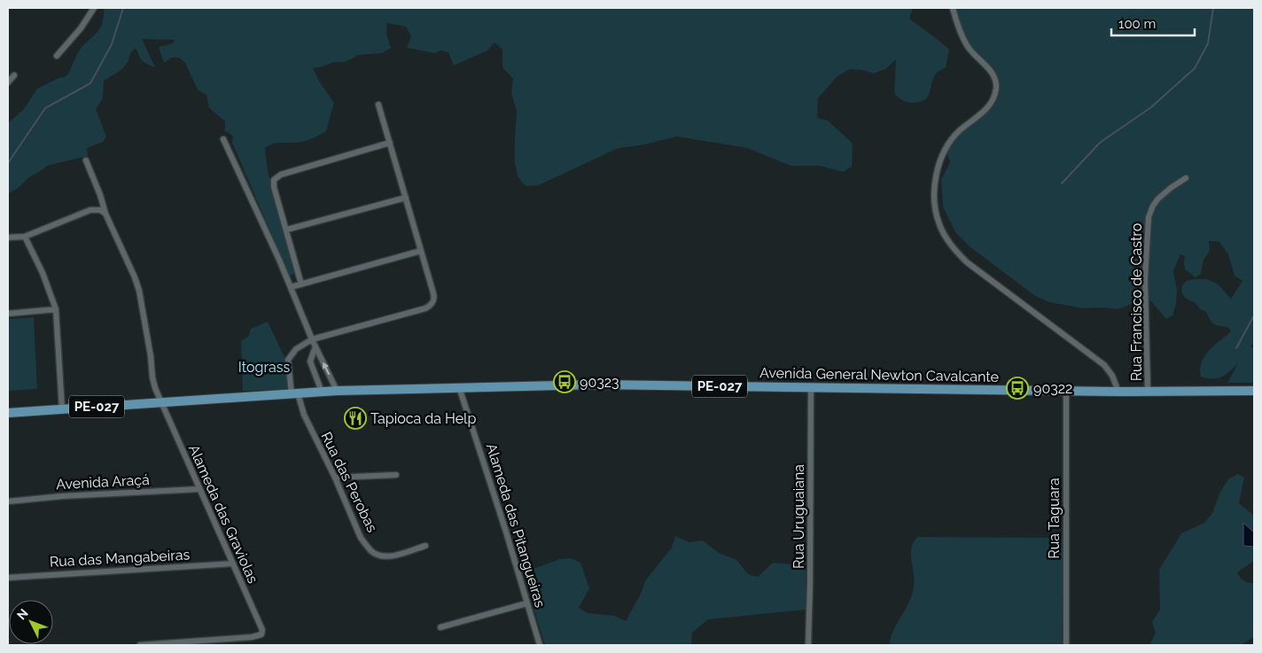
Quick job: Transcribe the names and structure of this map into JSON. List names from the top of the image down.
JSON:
{
  "streets": {
    "main road": ["Avenida General Newton Cavalcante", "PE-027"],
    "street": [
      "Rua Francisco de Castro",
      "Avenida Araçá",
      "Rua das Perobas",
      "Alameda das Graviolas",
      "Rua Uruguaiana",
      "Rua Taguara",
      "Alameda das Pitangueiras",
      "Rua das Mangabeiras"
    ]
  },
  "crossings": [
    ["Rua Francisco de Castro", "Avenida General Newton Cavalcante"],
    ["Avenida General Newton Cavalcante", "PE-027"],
    ["Avenida General Newton Cavalcante", "Rua das Perobas"],
    ["Avenida General Newton Cavalcante", "Alameda das Graviolas"],
    ["Avenida General Newton Cavalcante", "Rua Uruguaiana"],
    ["Avenida General Newton Cavalcante", "Rua Taguara"],
    ["Avenida General Newton Cavalcante", "Alameda das Pitangueiras"],
    ["PE-027", "Alameda das Graviolas"],
    ["Avenida Araçá", "Alameda das Graviolas"],
    ["Alameda das Graviolas", "Rua das Mangabeiras"]
  ],
  "parks": ["Itograss"],
  "places": {
    "bus stop": ["90323", "90322"],
    "restaurant": ["Tapioca da Help"]
  },
  "scale_bar": "100 m",
  "north": "top left"
}
